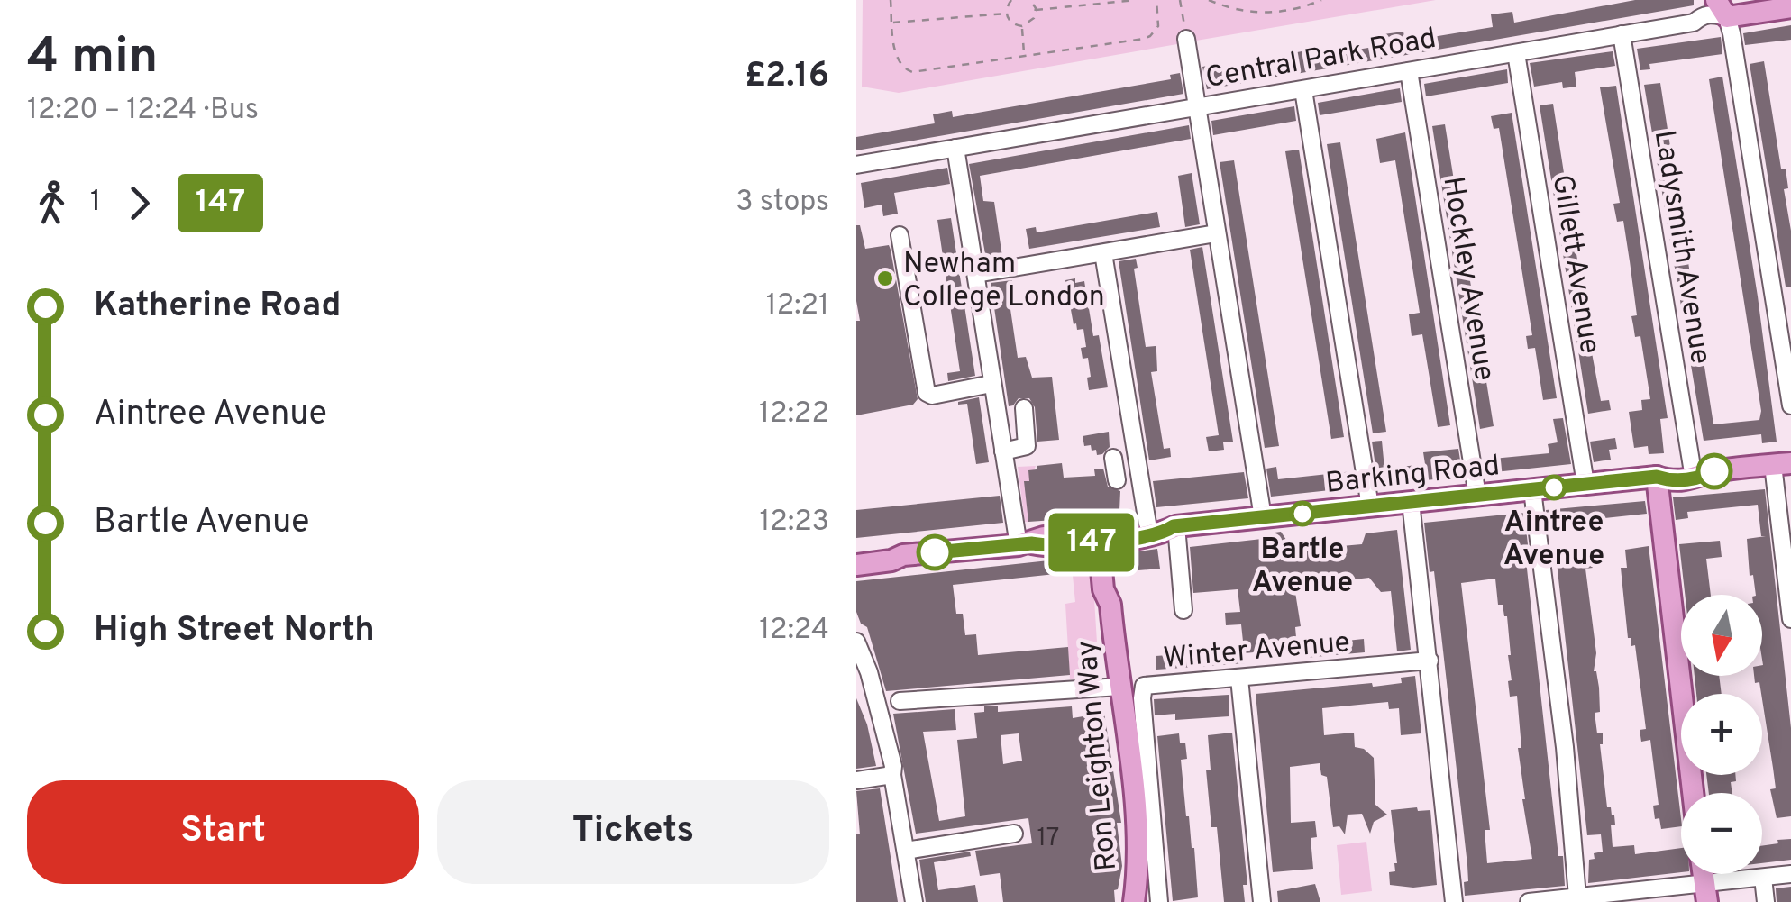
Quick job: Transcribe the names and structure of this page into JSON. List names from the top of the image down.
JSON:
{
  "streets": {
    "main road": ["Central Park Road", "Barking Road", "Ron Leighton Way"],
    "street": [
      "Ladysmith Avenue",
      "Gillett Avenue",
      "Hockley Avenue",
      "Winter Avenue"
    ]
  },
  "crossings": [
    ["Central Park Road", "Ladysmith Avenue"],
    ["Central Park Road", "Gillett Avenue"],
    ["Central Park Road", "Hockley Avenue"],
    ["Ladysmith Avenue", "Barking Road"],
    ["Gillett Avenue", "Barking Road"],
    ["Hockley Avenue", "Barking Road"],
    ["Barking Road", "Ron Leighton Way"]
  ],
  "places": ["Newham College London", "Aintree Avenue", "Bartle Avenue"],
  "lines": ["bus line 147"],
  "house_numbers": ["17"],
  "north": "bottom",
  "page": {
    "heading": ["4 min", "12:20 – 12:24 · Bus", "£2.16"],
    "on_map": "147",
    "legs": ["1", "147", "3 stops"],
    "list": [
      {
        "name": "Katherine Road",
        "value": "12:21"
      },
      {
        "name": "Aintree Avenue",
        "value": "12:22"
      },
      {
        "name": "Bartle Avenue",
        "value": "12:23"
      },
      {
        "name": "High Street North",
        "value": "12:24"
      }
    ],
    "map_buttons": ["+", "−"],
    "buttons": ["Start", "Tickets"]
  }
}
